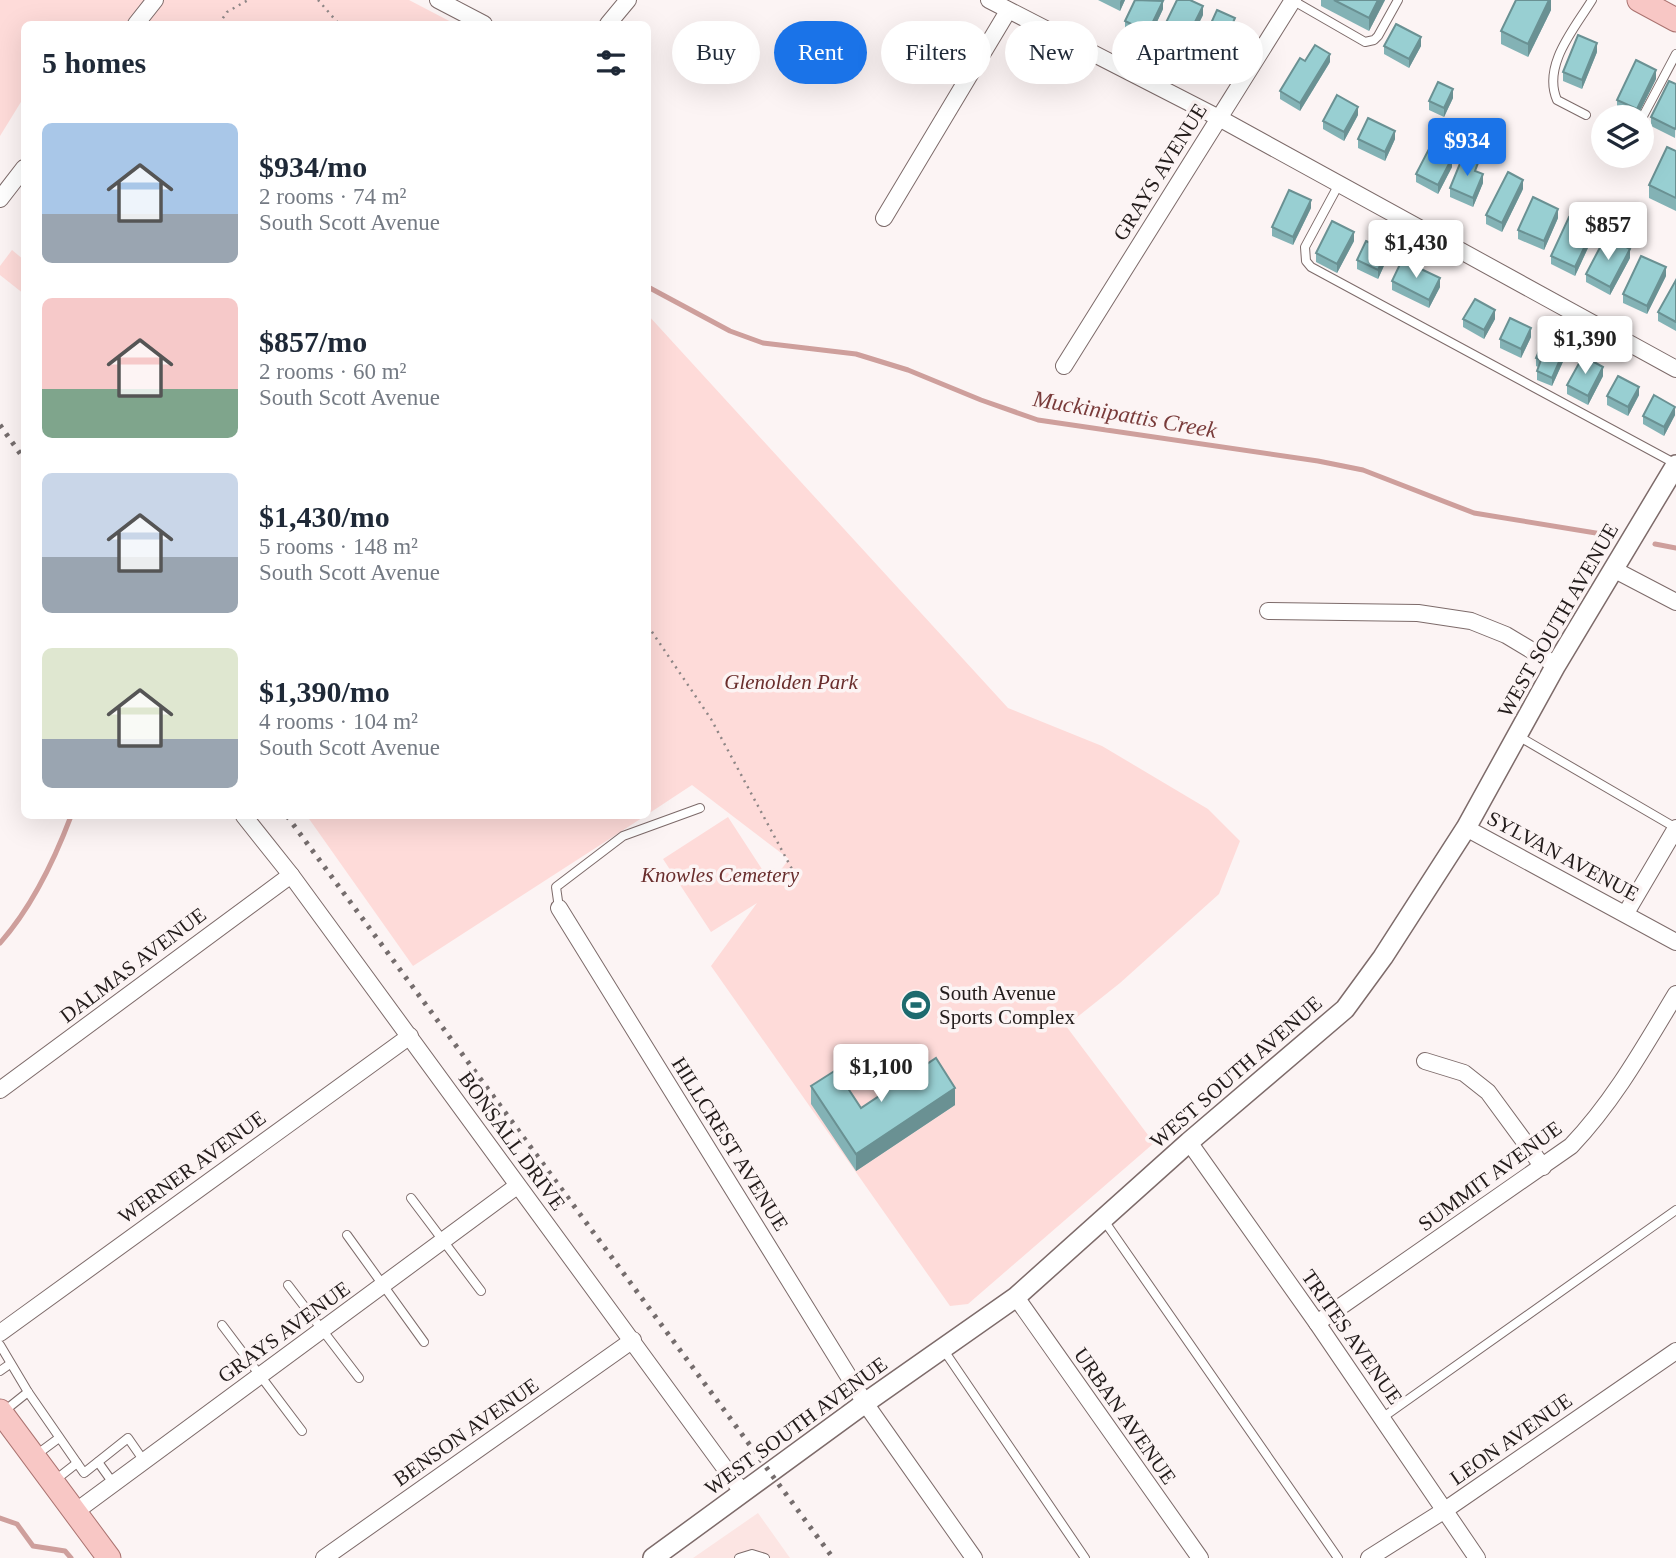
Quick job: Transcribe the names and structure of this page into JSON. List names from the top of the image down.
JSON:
{
  "streets": {
    "street": [
      "GRAYS AVENUE",
      "WEST SOUTH AVENUE",
      "SYLVAN AVENUE",
      "DALMAS AVENUE",
      "BONSALL DRIVE",
      "HILLCREST AVENUE",
      "WERNER AVENUE",
      "SUMMIT AVENUE",
      "TRITES AVENUE",
      "URBAN AVENUE",
      "BENSON AVENUE",
      "LEON AVENUE"
    ]
  },
  "crossings": [
    ["GRAYS AVENUE", "BONSALL DRIVE"],
    ["WEST SOUTH AVENUE", "SYLVAN AVENUE"],
    ["WEST SOUTH AVENUE", "BONSALL DRIVE"],
    ["WEST SOUTH AVENUE", "HILLCREST AVENUE"],
    ["WEST SOUTH AVENUE", "TRITES AVENUE"],
    ["WEST SOUTH AVENUE", "URBAN AVENUE"],
    ["DALMAS AVENUE", "BONSALL DRIVE"],
    ["BONSALL DRIVE", "WERNER AVENUE"],
    ["BONSALL DRIVE", "BENSON AVENUE"],
    ["SUMMIT AVENUE", "TRITES AVENUE"],
    ["TRITES AVENUE", "LEON AVENUE"]
  ],
  "water": ["Muckinipattis Creek"],
  "parks": ["Glenolden Park", "Knowles Cemetery"],
  "places": {
    "sports": ["South Avenue Sports Complex"]
  },
  "page": {
    "chip": [
      "Buy",
      "Rent",
      "Filters",
      "New",
      "Apartment"
    ],
    "heading": "5 homes",
    "list": [
      {
        "name": "$934/mo",
        "note": "2 rooms · 74 m² · South Scott Avenue"
      },
      {
        "name": "$857/mo",
        "note": "2 rooms · 60 m² · South Scott Avenue"
      },
      {
        "name": "$1,430/mo",
        "note": "5 rooms · 148 m² · South Scott Avenue"
      },
      {
        "name": "$1,390/mo",
        "note": "4 rooms · 104 m² · South Scott Avenue"
      }
    ],
    "price": [
      "$934",
      "$857",
      "$1,430",
      "$1,390",
      "$1,100"
    ]
  }
}
